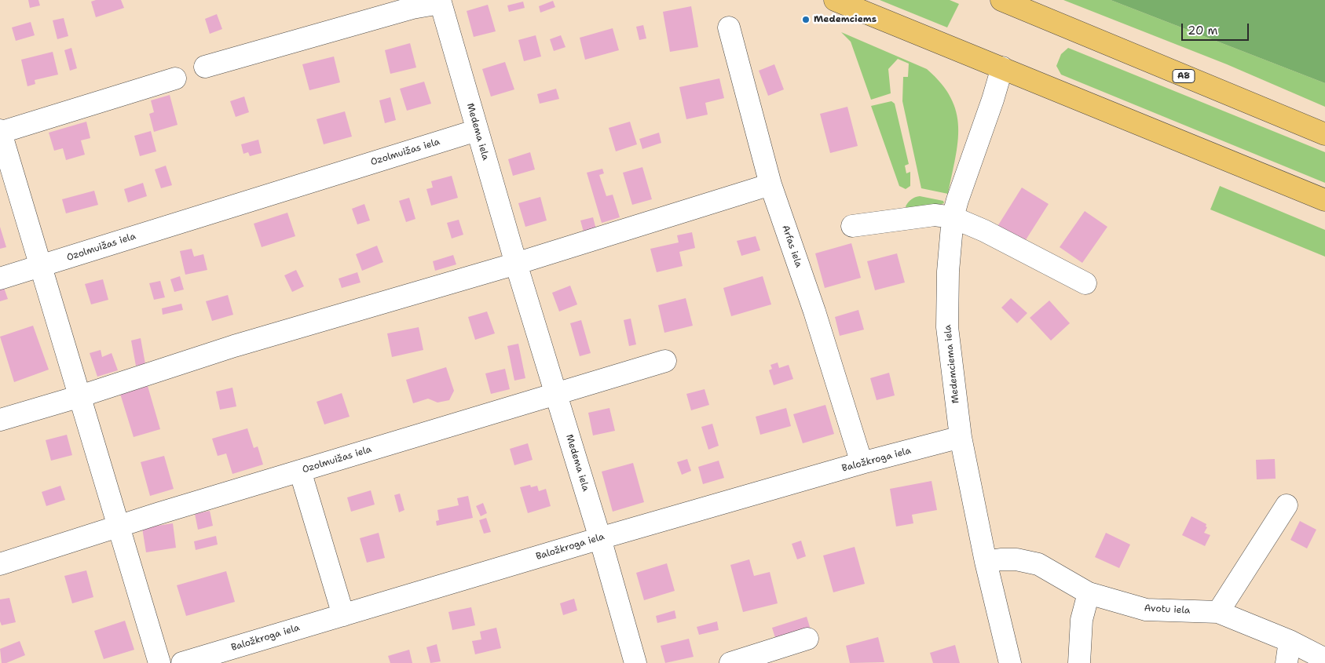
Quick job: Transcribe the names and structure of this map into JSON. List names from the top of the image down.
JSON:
{
  "streets": {
    "highway": ["A8"],
    "street": [
      "Medema iela",
      "Ozolmuižas iela",
      "Arfas iela",
      "Medemciema iela",
      "Baložkroga iela",
      "Avotu iela"
    ]
  },
  "crossings": [
    ["Medema iela", "Ozolmuižas iela"],
    ["Medema iela", "Baložkroga iela"],
    ["Arfas iela", "Baložkroga iela"],
    ["Medemciema iela", "Baložkroga iela"],
    ["Medemciema iela", "Avotu iela"]
  ],
  "places": ["Medemciems"],
  "scale_bar": "20 m"
}
